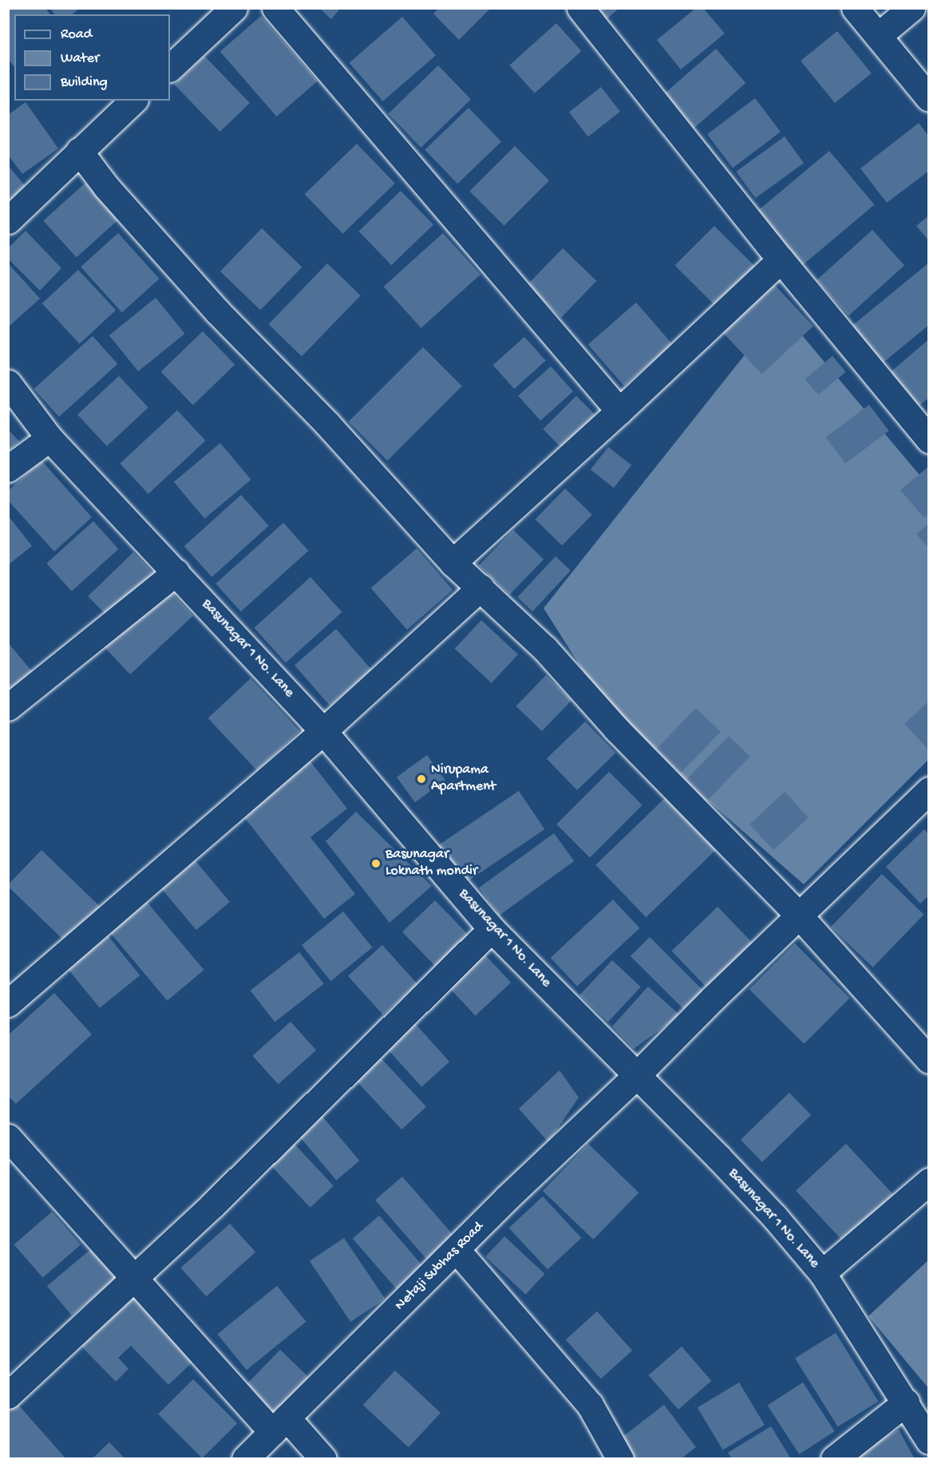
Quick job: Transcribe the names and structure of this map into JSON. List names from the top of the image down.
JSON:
{
  "streets": {
    "street": ["Basunagar 1 No. Lane", "Netaji Subhas Road"]
  },
  "crossings": [
    ["Basunagar 1 No. Lane", "Netaji Subhas Road"]
  ],
  "places": ["Nirupama Apartment", "Basunagar Loknath mondir"],
  "legend": ["Road", "Water", "Building"]
}
